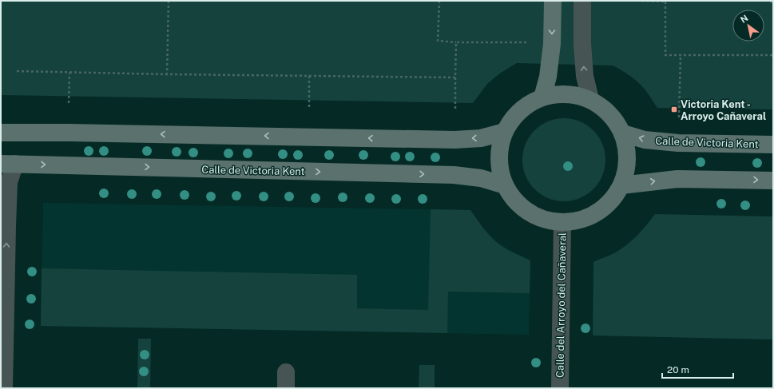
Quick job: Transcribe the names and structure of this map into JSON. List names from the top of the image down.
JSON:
{
  "streets": {
    "main road": ["Calle de Victoria Kent"],
    "street": ["Calle del Arroyo del Cañaveral"]
  },
  "places": {
    "transit": ["Victoria Kent - Arroyo Cañaveral"]
  },
  "scale_bar": "20 m",
  "north": "top left"
}
